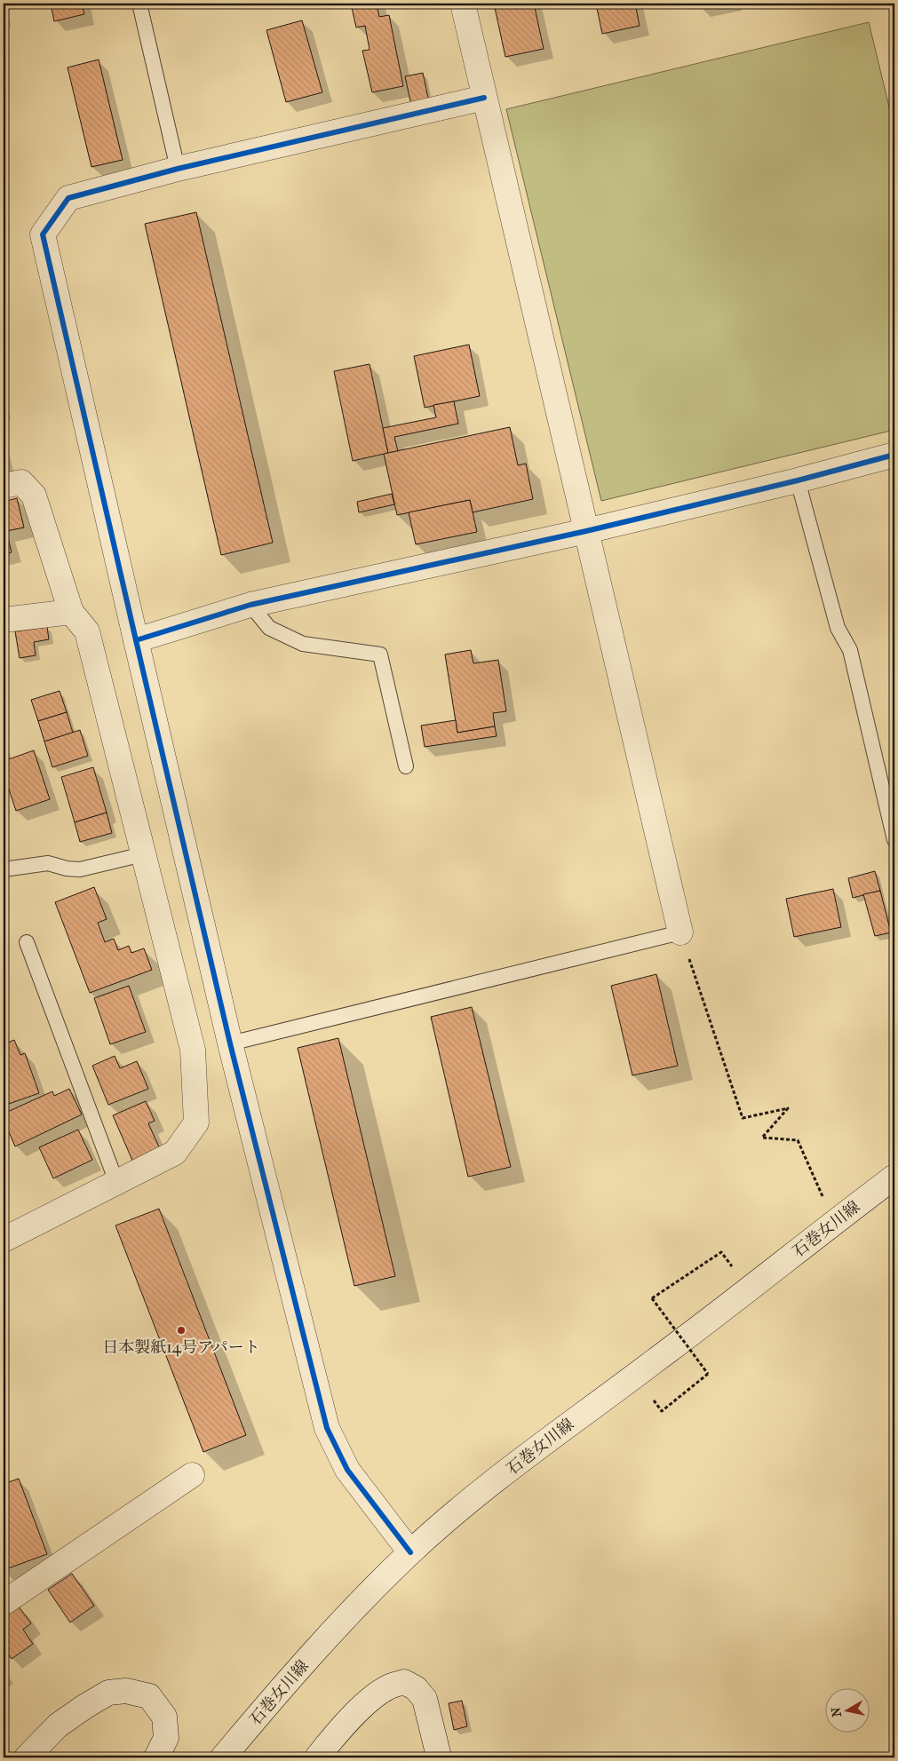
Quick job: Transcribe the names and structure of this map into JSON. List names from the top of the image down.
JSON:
{
  "streets": {
    "street": ["石巻女川線"]
  },
  "places": ["日本製紙14号アパート"],
  "north": "left"
}
